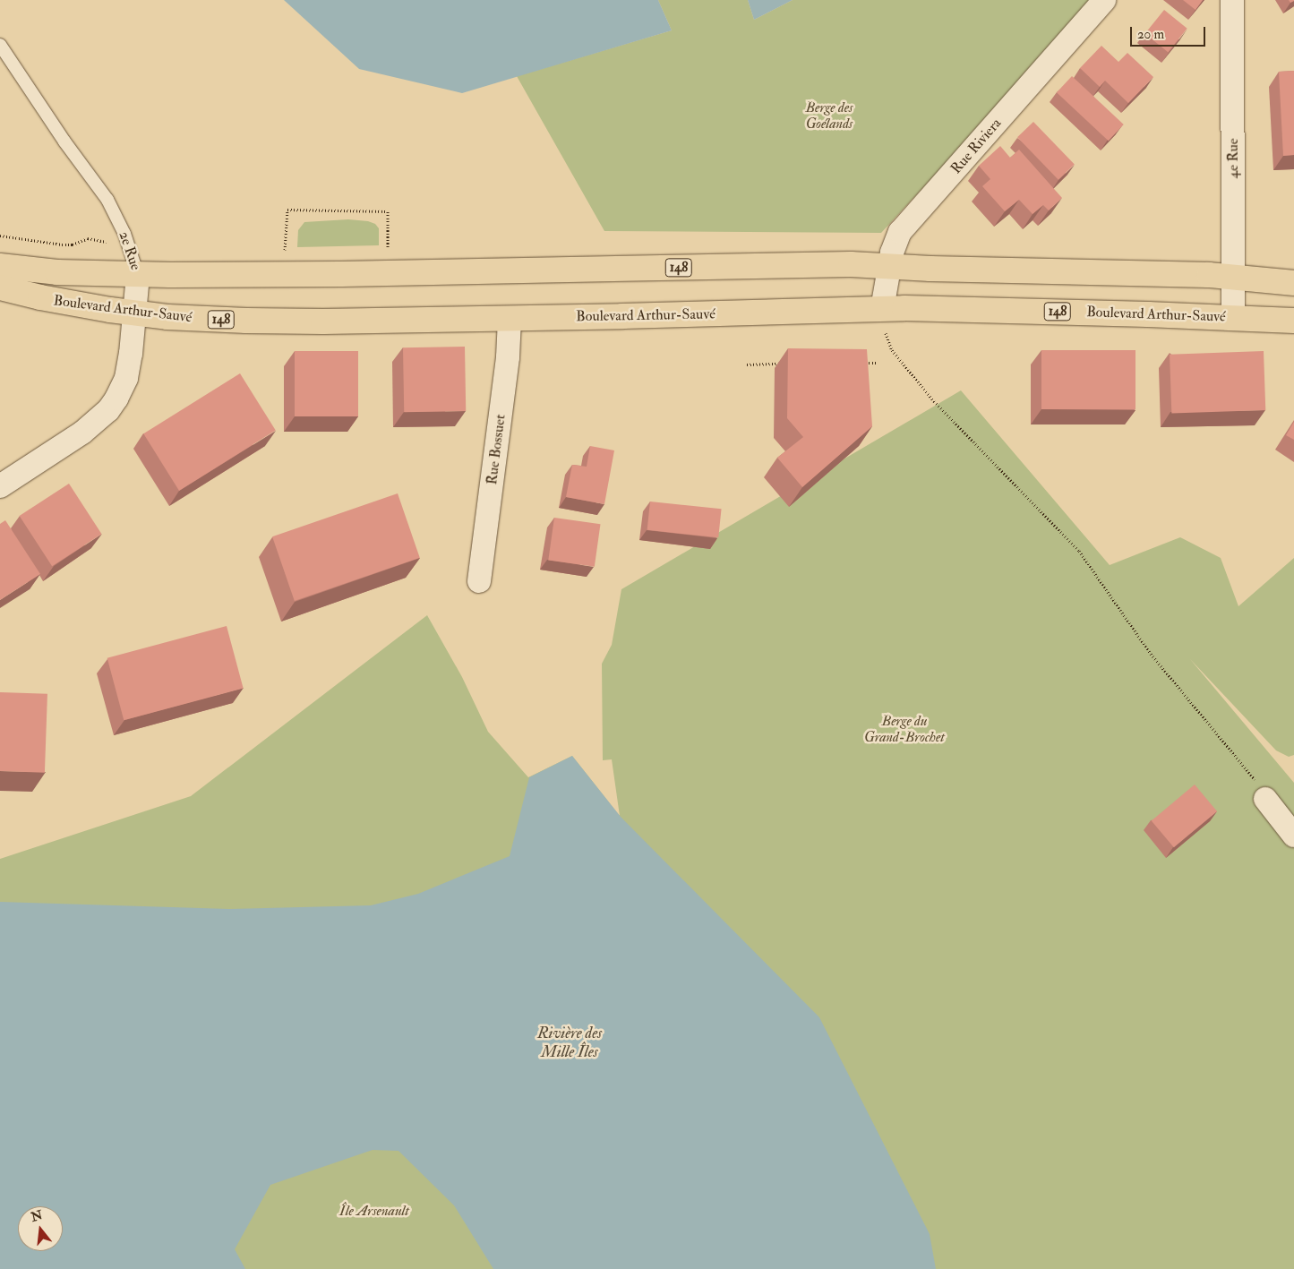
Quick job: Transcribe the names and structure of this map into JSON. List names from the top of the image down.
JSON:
{
  "streets": {
    "main road": ["148", "Boulevard Arthur-Sauvé"],
    "street": [
      "Rue Riviera",
      "4e Rue",
      "2e Rue",
      "Rue Bossuet"
    ]
  },
  "crossings": [
    ["Rue Riviera", "Boulevard Arthur-Sauvé"],
    ["4e Rue", "Boulevard Arthur-Sauvé"],
    ["2e Rue", "Boulevard Arthur-Sauvé"],
    ["Boulevard Arthur-Sauvé", "Rue Bossuet"]
  ],
  "water": ["Rivière des Mille Îles"],
  "parks": ["Berge des Goélands", "Berge du Grand-Brochet", "Île Arsenault"],
  "scale_bar": "20 m",
  "north": "top"
}
